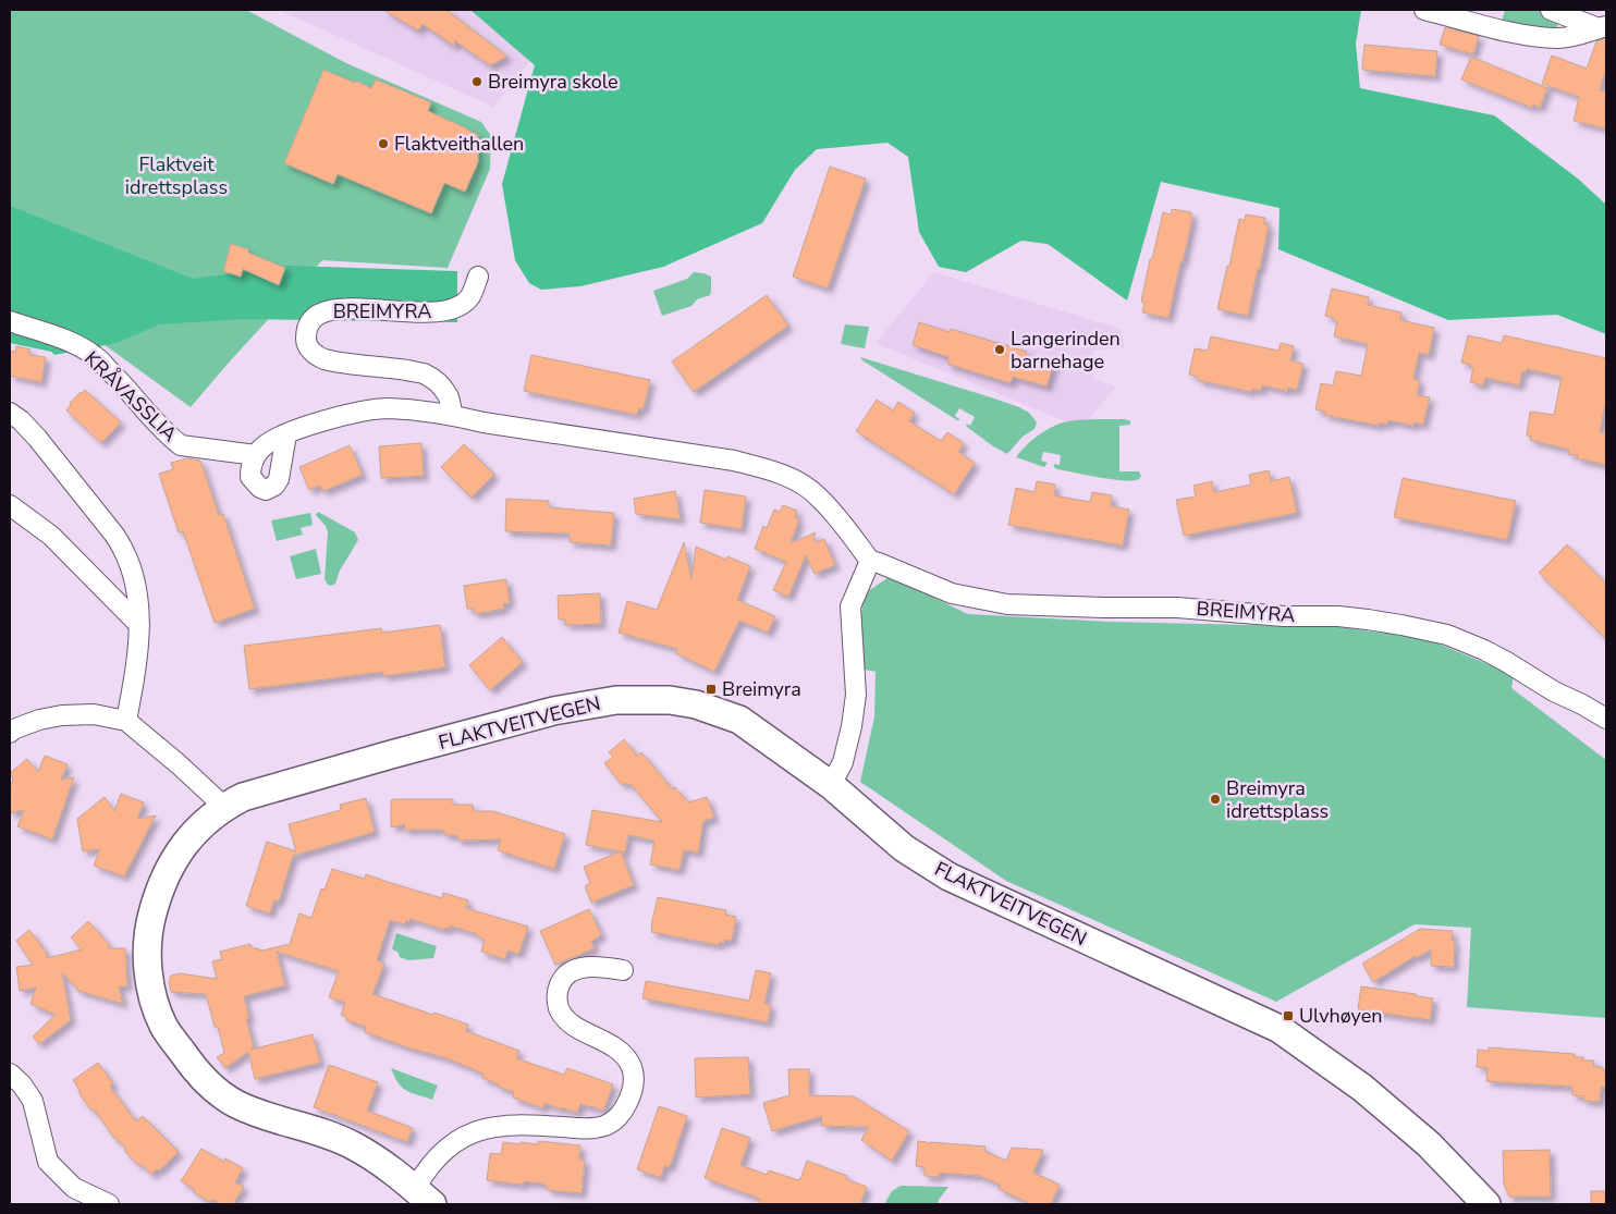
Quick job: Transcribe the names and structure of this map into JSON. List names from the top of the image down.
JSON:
{
  "streets": {
    "main road": ["FLAKTVEITVEGEN"],
    "street": ["BREIMYRA", "KRÅVASSLIA"]
  },
  "parks": ["Flaktveit idrettsplass"],
  "places": {
    "other": [
      "Breimyra skole",
      "Flaktveithallen",
      "Langerinden barnehage",
      "Breimyra idrettsplass"
    ],
    "transit": ["Breimyra", "Ulvhøyen"]
  }
}
